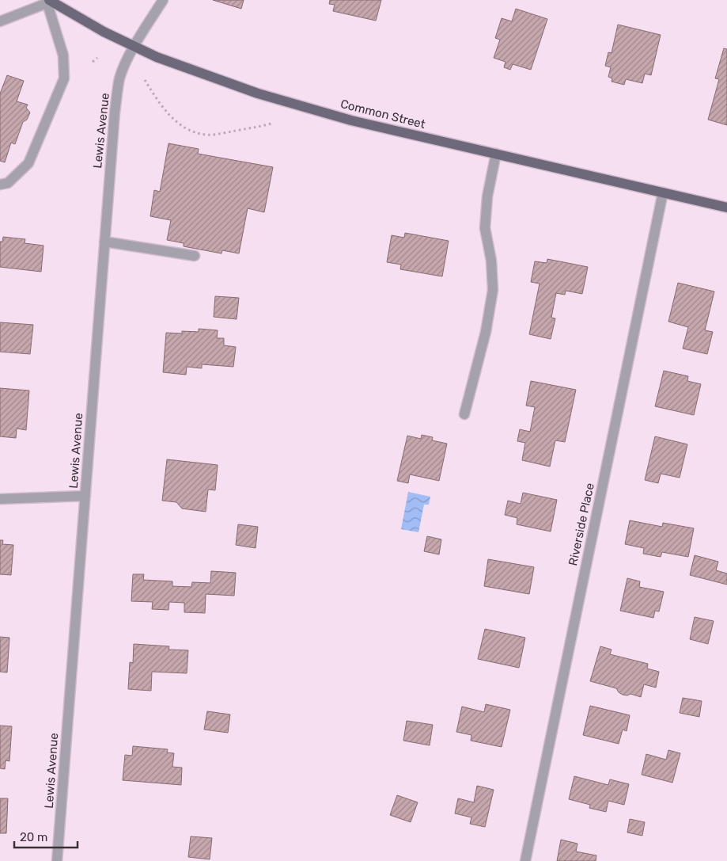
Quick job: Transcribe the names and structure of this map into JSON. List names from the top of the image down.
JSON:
{
  "streets": {
    "main road": ["Common Street"],
    "street": ["Lewis Avenue", "Riverside Place"]
  },
  "crossings": [
    ["Common Street", "Lewis Avenue"],
    ["Common Street", "Riverside Place"]
  ],
  "scale_bar": "20 m"
}
